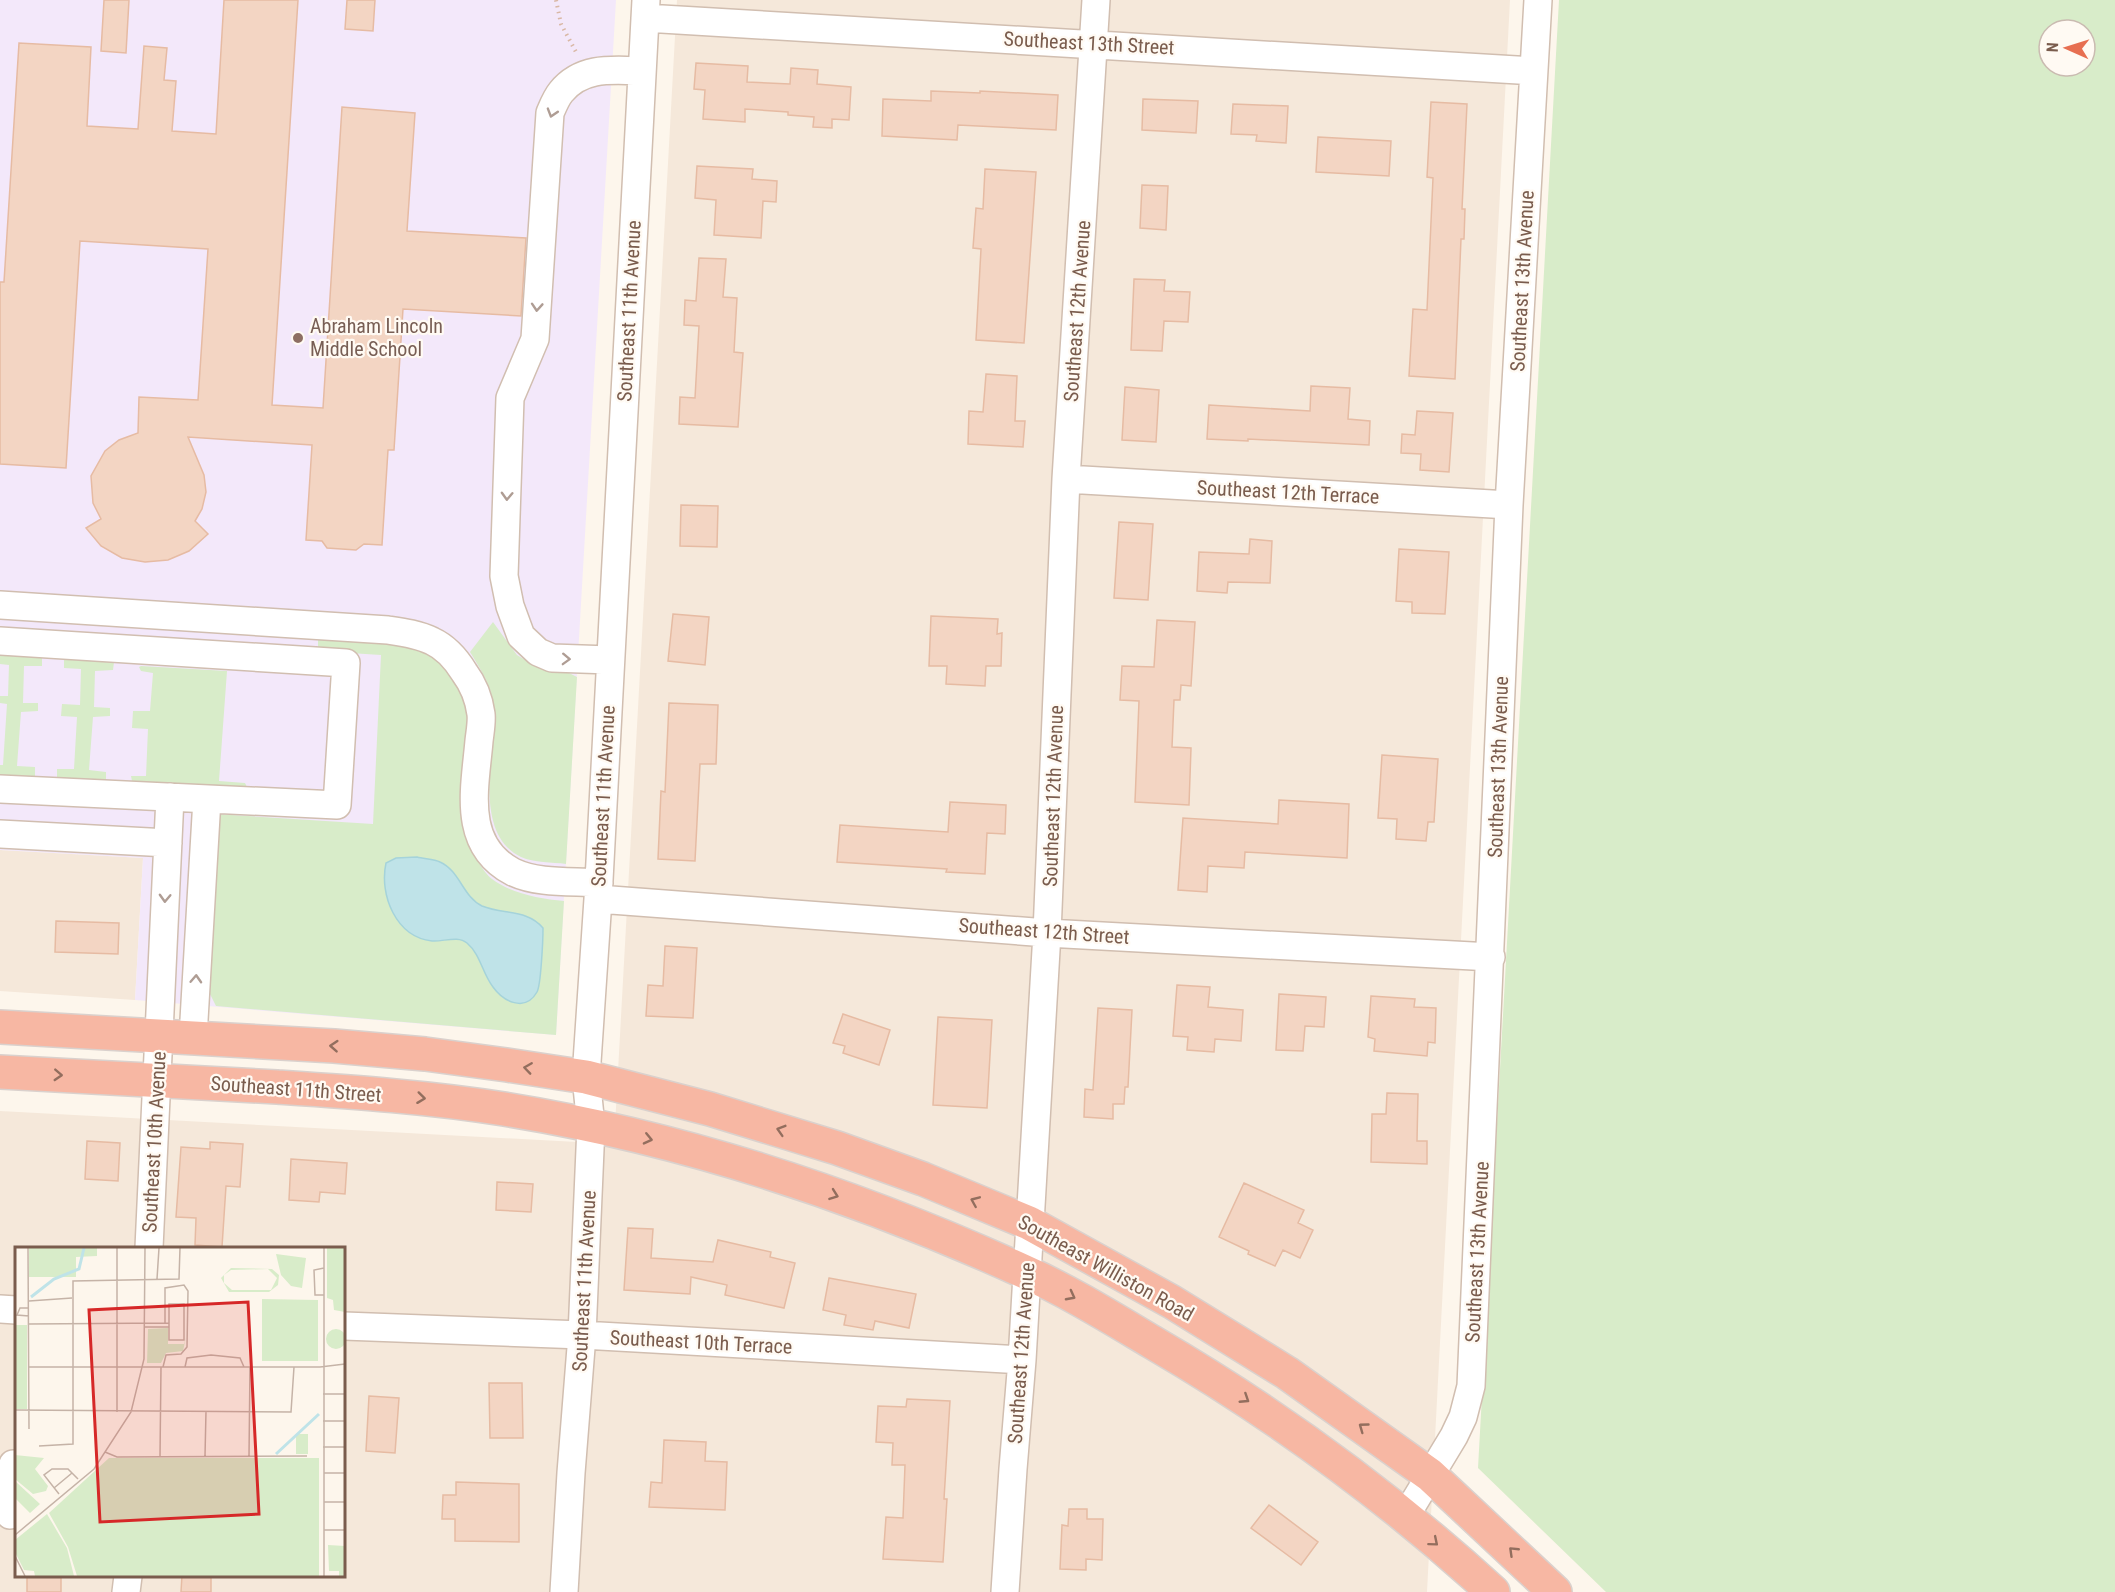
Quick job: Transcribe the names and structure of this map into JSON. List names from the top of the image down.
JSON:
{
  "streets": {
    "highway": ["Southeast 11th Street", "Southeast Williston Road"],
    "street": [
      "Southeast 13th Street",
      "Southeast 13th Avenue",
      "Southeast 11th Avenue",
      "Southeast 12th Avenue",
      "Southeast 12th Terrace",
      "Southeast 12th Street",
      "Southeast 10th Avenue",
      "Southeast 10th Terrace"
    ]
  },
  "crossings": [
    ["Southeast 13th Street", "Southeast 13th Avenue"],
    ["Southeast 13th Street", "Southeast 11th Avenue"],
    ["Southeast 13th Street", "Southeast 12th Avenue"],
    ["Southeast 13th Avenue", "Southeast 12th Terrace"],
    ["Southeast 13th Avenue", "Southeast 12th Street"],
    ["Southeast 13th Avenue", "Southeast Williston Road"],
    ["Southeast 11th Avenue", "Southeast 12th Street"],
    ["Southeast 11th Avenue", "Southeast 11th Street"],
    ["Southeast 11th Avenue", "Southeast Williston Road"],
    ["Southeast 11th Avenue", "Southeast 10th Terrace"],
    ["Southeast 12th Avenue", "Southeast 12th Terrace"],
    ["Southeast 12th Avenue", "Southeast 12th Street"],
    ["Southeast 12th Avenue", "Southeast Williston Road"],
    ["Southeast 12th Avenue", "Southeast 10th Terrace"],
    ["Southeast 11th Street", "Southeast 10th Avenue"],
    ["Southeast 11th Street", "Southeast Williston Road"]
  ],
  "places": ["Abraham Lincoln Middle School"],
  "north": "left"
}
